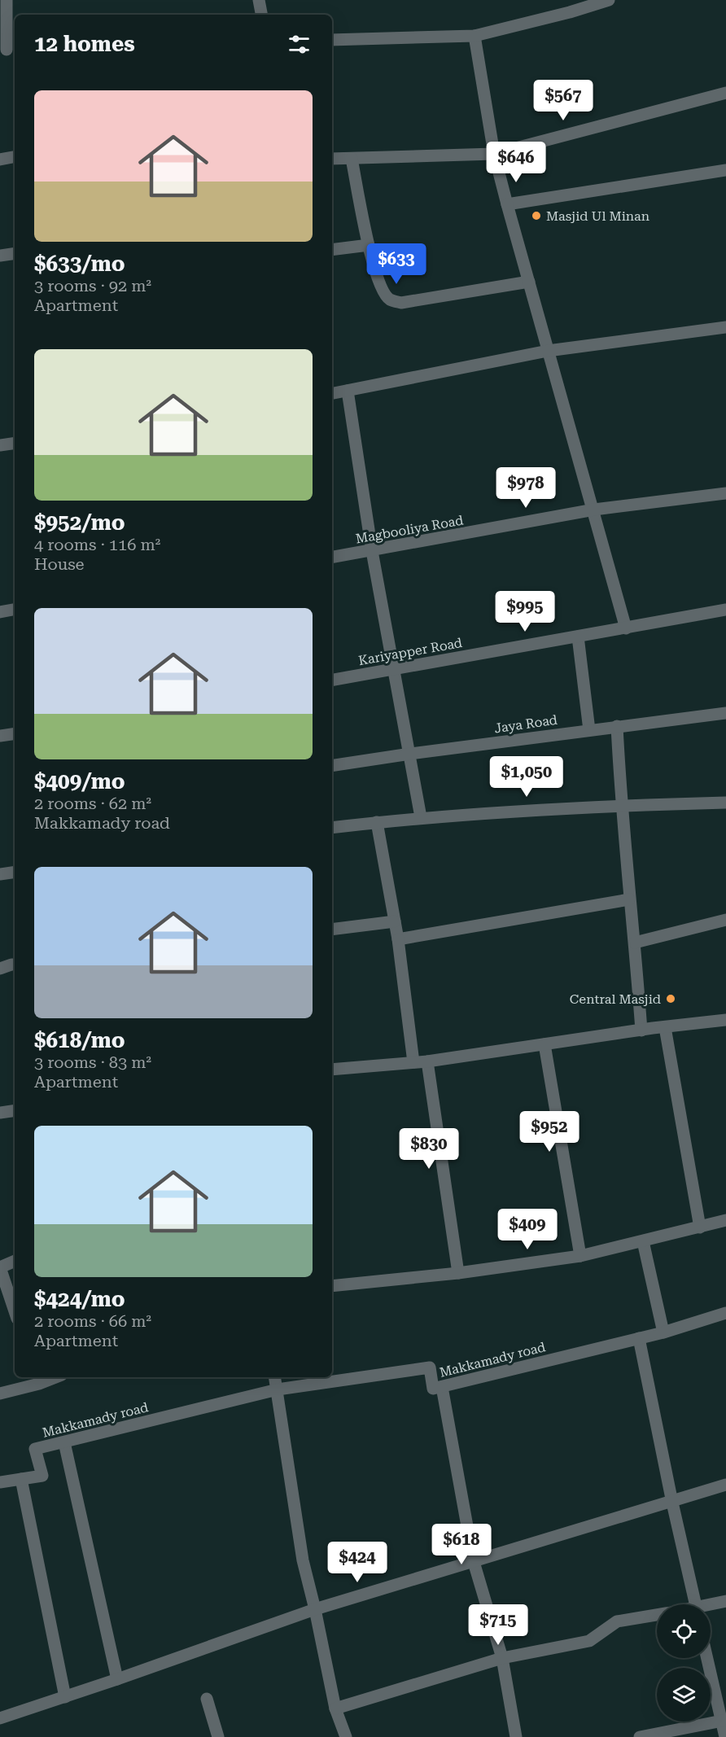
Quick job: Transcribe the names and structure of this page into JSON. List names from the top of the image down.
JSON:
{
  "streets": {
    "street": [
      "Magbooliya Road",
      "Kariyapper Road",
      "Jaya Road",
      "Makkamady road"
    ]
  },
  "places": ["Masjid Ul Minan", "Central Masjid"],
  "page": {
    "heading": "12 homes",
    "list": [
      {
        "name": "$633/mo",
        "note": "3 rooms · 92 m² · Apartment"
      },
      {
        "name": "$952/mo",
        "note": "4 rooms · 116 m² · House"
      },
      {
        "name": "$409/mo",
        "note": "2 rooms · 62 m² · Makkamady road"
      },
      {
        "name": "$618/mo",
        "note": "3 rooms · 83 m² · Apartment"
      },
      {
        "name": "$424/mo",
        "note": "2 rooms · 66 m² · Apartment"
      }
    ],
    "price": [
      "$567",
      "$646",
      "$633",
      "$978",
      "$995",
      "$1,050",
      "$952",
      "$830",
      "$409",
      "$618",
      "$424",
      "$715"
    ]
  }
}
